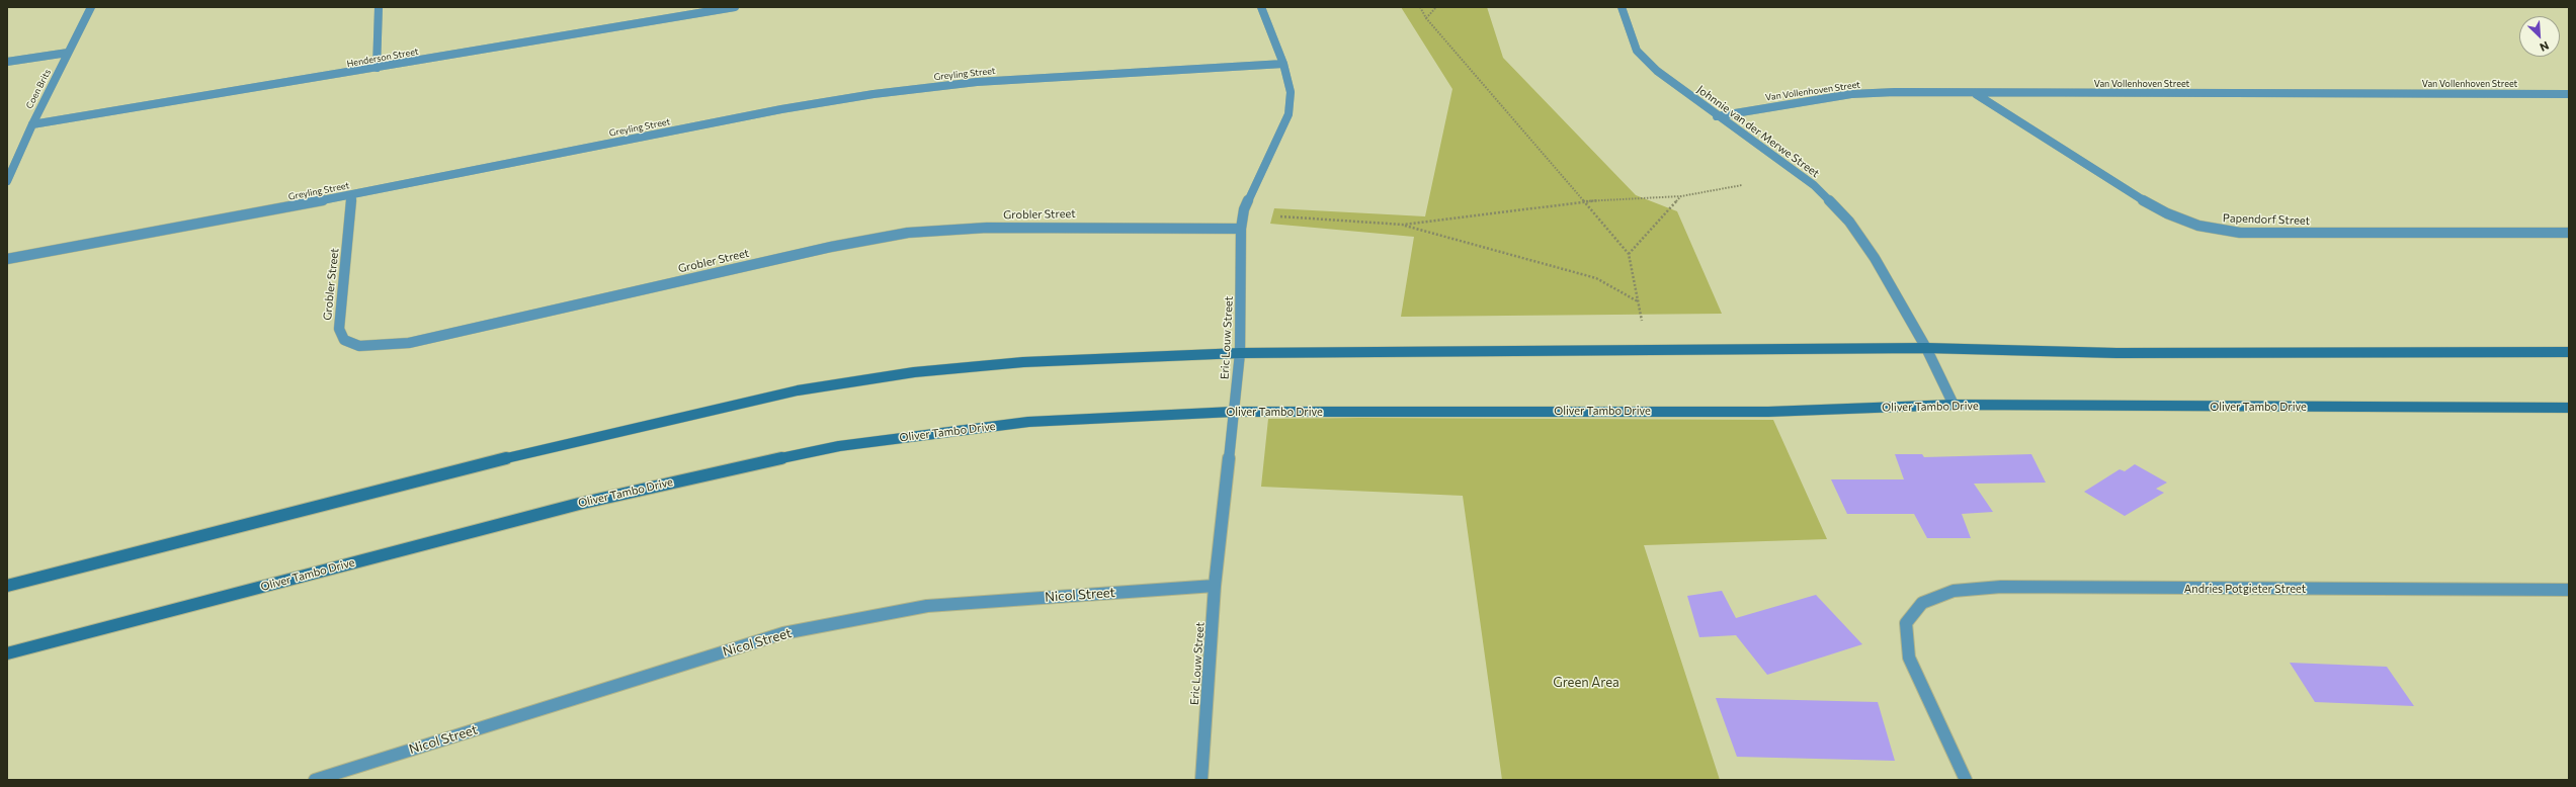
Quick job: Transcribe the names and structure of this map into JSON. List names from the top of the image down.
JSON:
{
  "streets": {
    "street": [
      "Henderson Street",
      "Greyling Street",
      "Van Vollenhoven Street",
      "Coen Brits",
      "Johnnie van der Merwe Street",
      "Grobler Street",
      "Papendorf Street",
      "Eric Louw Street",
      "Oliver Tambo Drive",
      "Andries Potgieter Street",
      "Nicol Street"
    ]
  },
  "crossings": [
    ["Henderson Street", "Coen Brits"],
    ["Greyling Street", "Grobler Street"],
    ["Greyling Street", "Eric Louw Street"],
    ["Van Vollenhoven Street", "Johnnie van der Merwe Street"],
    ["Van Vollenhoven Street", "Papendorf Street"],
    ["Johnnie van der Merwe Street", "Oliver Tambo Drive"],
    ["Grobler Street", "Eric Louw Street"],
    ["Eric Louw Street", "Oliver Tambo Drive"],
    ["Eric Louw Street", "Nicol Street"]
  ],
  "parks": ["Green Area"],
  "north": "bottom right"
}
